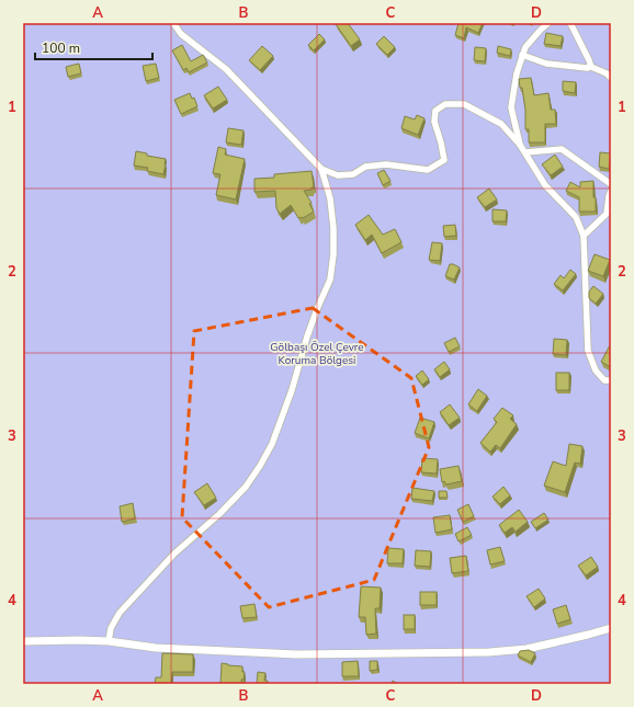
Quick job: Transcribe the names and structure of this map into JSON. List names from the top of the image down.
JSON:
{
  "parks": ["Gölbaşı Özel Çevre Koruma Bölgesi"],
  "scale_bar": "100 m",
  "grid": {
    "columns": [
      "A",
      "B",
      "C",
      "D"
    ],
    "rows": [
      "1",
      "2",
      "3",
      "4"
    ]
  }
}
